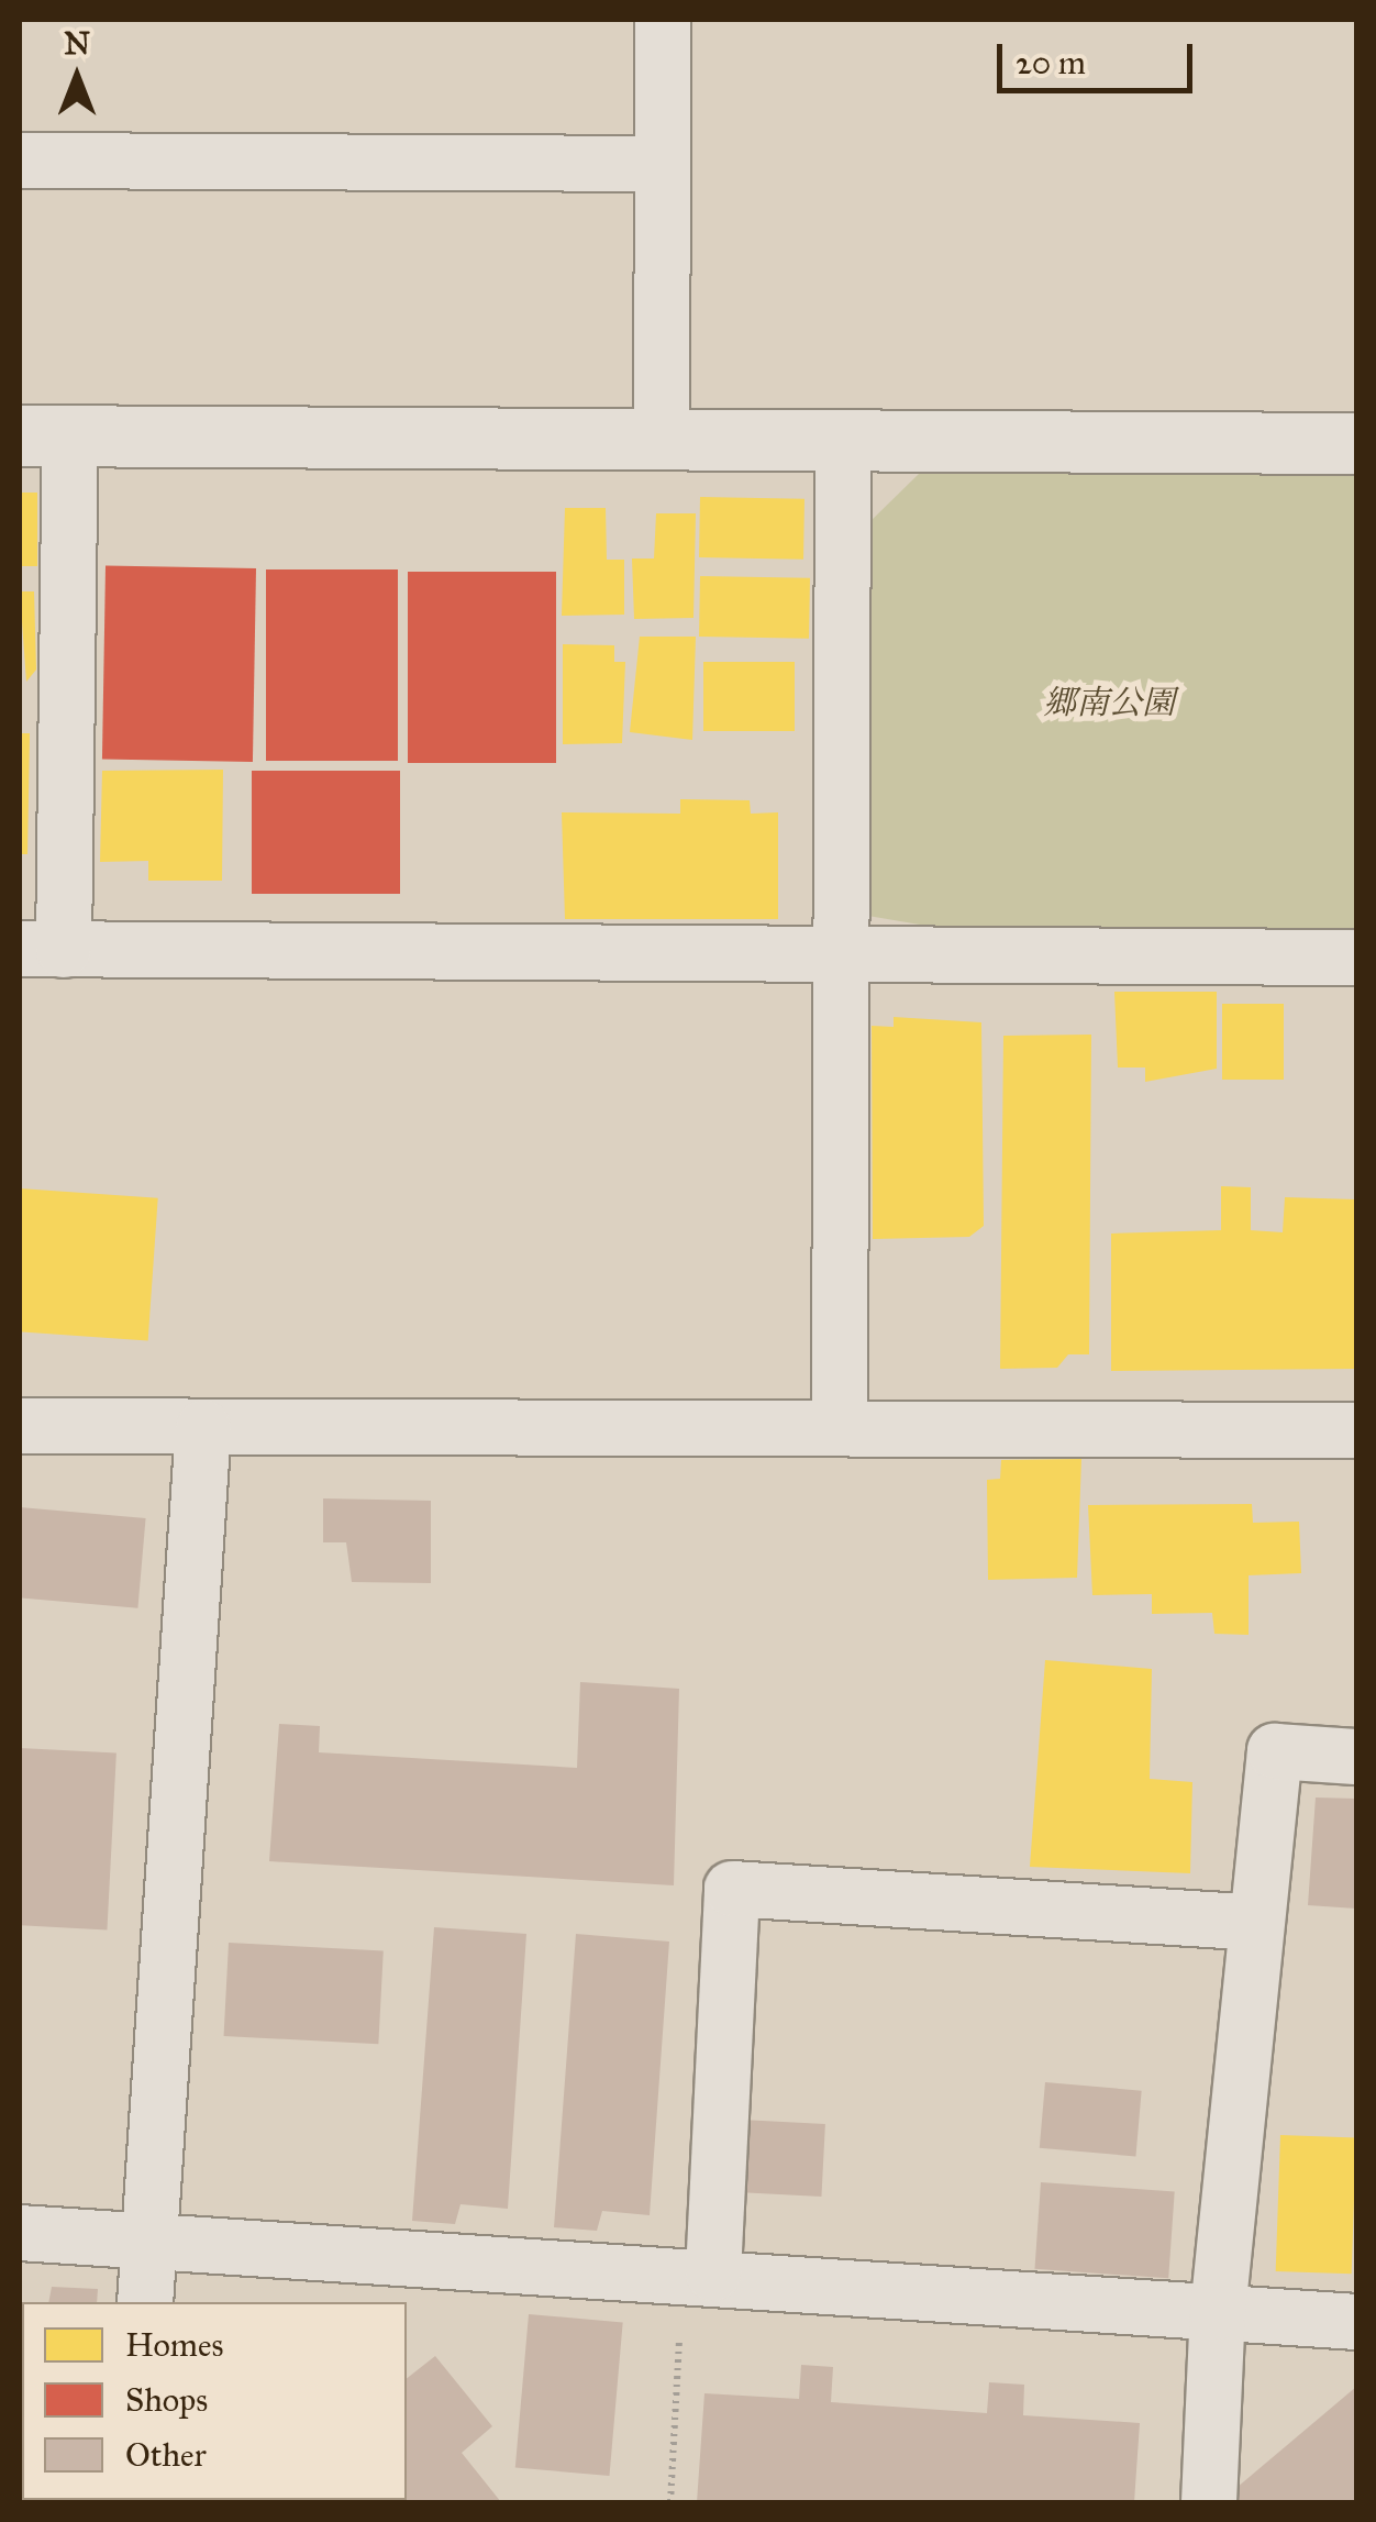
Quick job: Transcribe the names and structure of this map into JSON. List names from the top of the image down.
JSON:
{
  "parks": ["郷南公園"],
  "legend": ["Homes", "Shops", "Other"],
  "scale_bar": "20 m",
  "north": "top"
}
